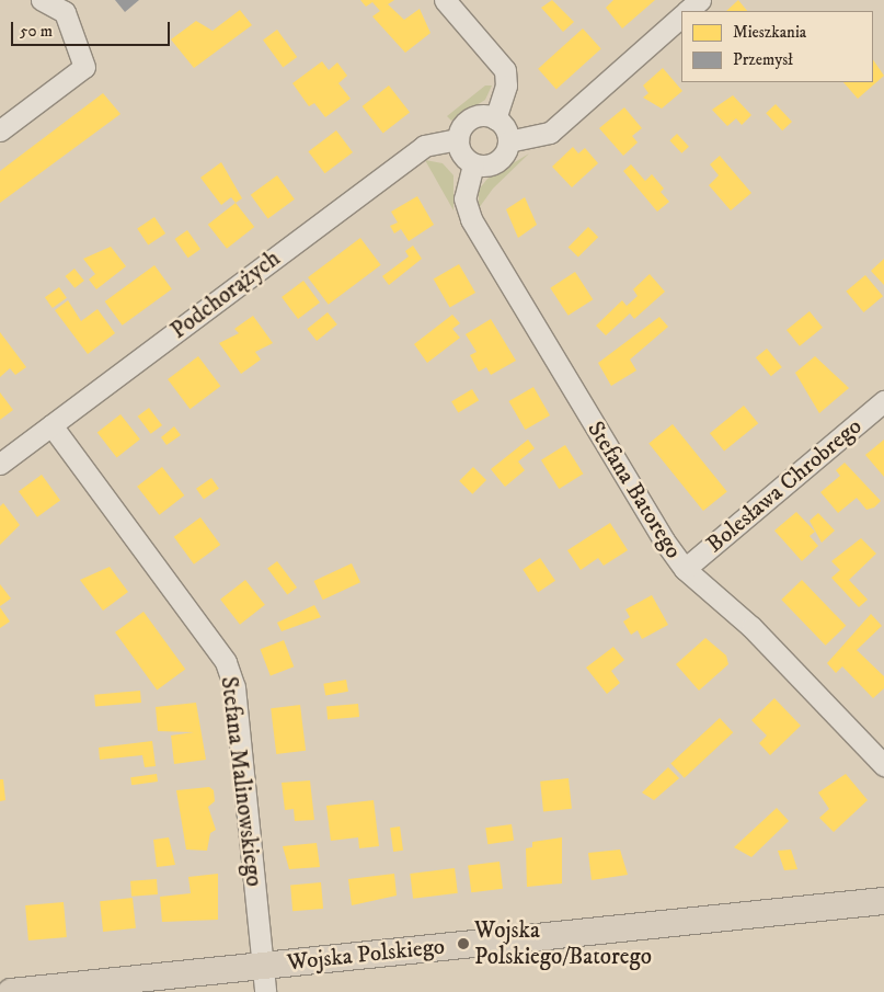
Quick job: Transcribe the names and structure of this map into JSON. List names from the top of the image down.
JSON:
{
  "streets": {
    "main road": ["Wojska Polskiego"],
    "street": [
      "Podchorążych",
      "Bolesława Chrobrego",
      "Stefana Batorego",
      "Stefana Malinowskiego"
    ]
  },
  "crossings": [
    ["Podchorążych", "Stefana Batorego"],
    ["Podchorążych", "Stefana Malinowskiego"],
    ["Bolesława Chrobrego", "Stefana Batorego"],
    ["Stefana Malinowskiego", "Wojska Polskiego"]
  ],
  "places": ["Wojska Polskiego/Batorego"],
  "legend": ["Mieszkania", "Przemysł"],
  "scale_bar": "50 m"
}
